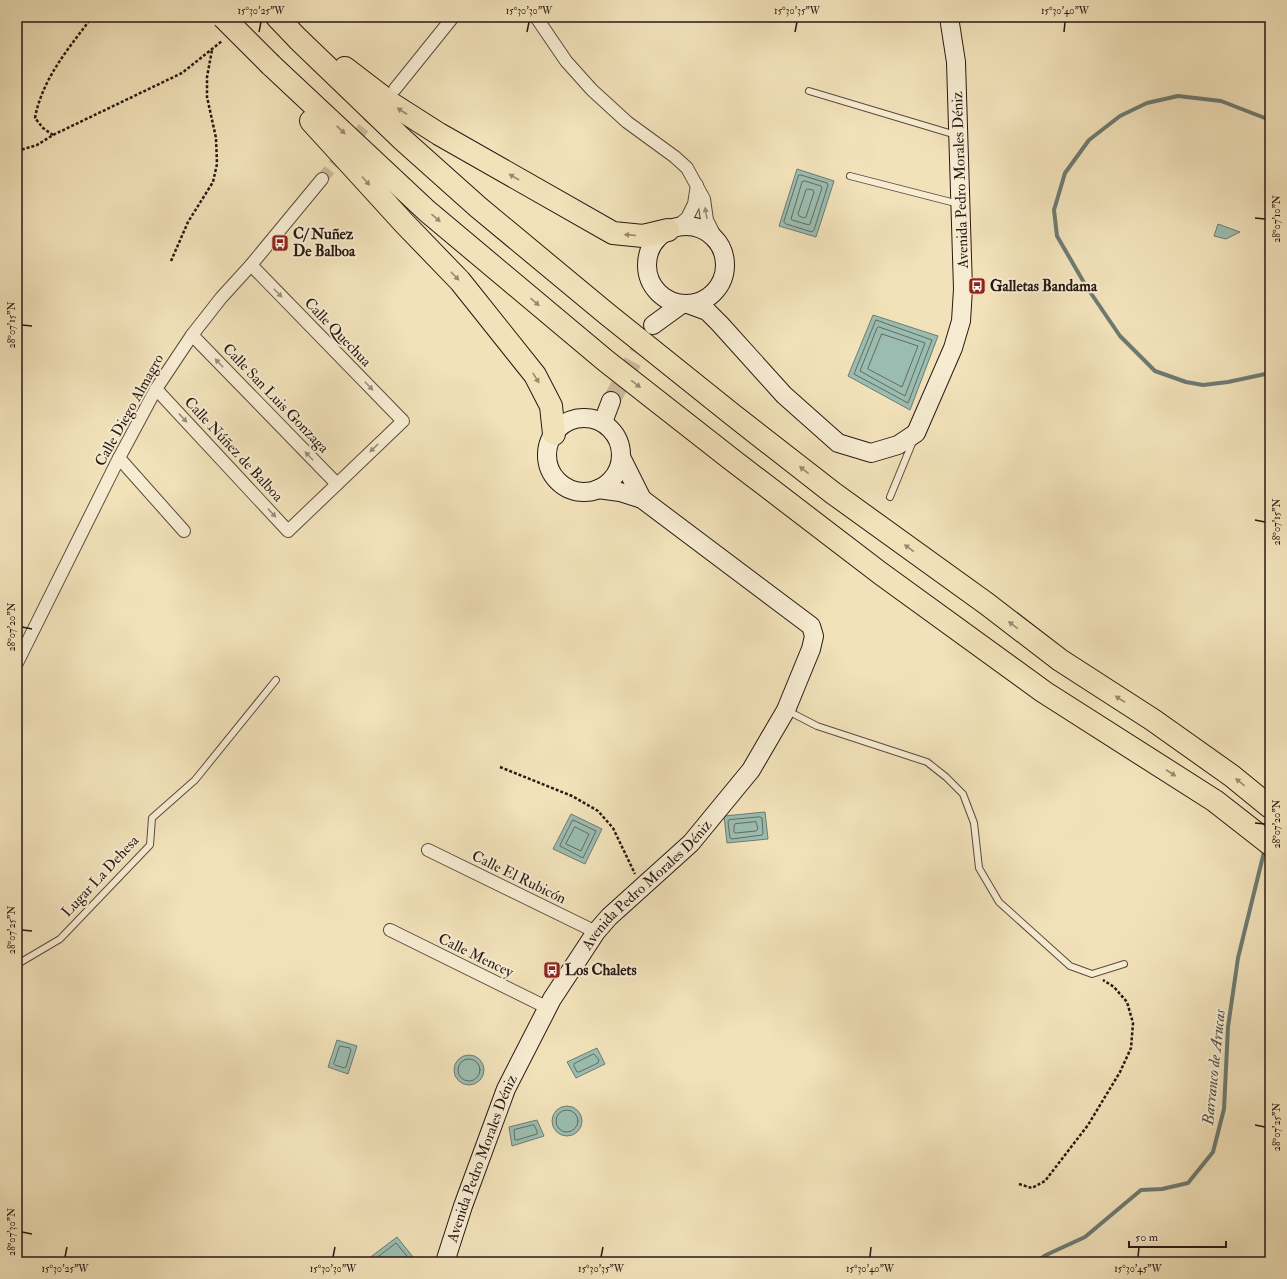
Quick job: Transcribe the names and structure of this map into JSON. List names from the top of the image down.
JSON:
{
  "streets": {
    "street": [
      "Avenida Pedro Morales Déniz",
      "Calle Quechua",
      "Calle San Luis Gonzaga",
      "Calle Diego Almagro",
      "Calle Núñez de Balboa",
      "Calle El Rubicón",
      "Calle Mencey"
    ],
    "lane": ["Lugar La Dehesa"]
  },
  "crossings": [
    ["Avenida Pedro Morales Déniz", "Calle El Rubicón"],
    ["Avenida Pedro Morales Déniz", "Calle Mencey"],
    ["Calle Quechua", "Calle San Luis Gonzaga"],
    ["Calle Quechua", "Calle Diego Almagro"],
    ["Calle Quechua", "Calle Núñez de Balboa"],
    ["Calle San Luis Gonzaga", "Calle Diego Almagro"],
    ["Calle San Luis Gonzaga", "Calle Núñez de Balboa"],
    ["Calle Diego Almagro", "Calle Núñez de Balboa"]
  ],
  "one_way": ["Calle San Luis Gonzaga"],
  "water": ["Barranco de Arucas"],
  "places": {
    "bus stop": ["C/ Nuñez De Balboa", "Galletas Bandama", "Los Chalets"]
  },
  "scale_bar": "50 m",
  "coordinates": [
    "15°30'25\"W",
    "15°30'30\"W",
    "15°30'35\"W",
    "15°30'40\"W",
    "28°07'10\"N",
    "28°07'15\"N",
    "28°07'20\"N",
    "28°07'25\"N",
    "28°07'30\"N",
    "15°30'45\"W"
  ]
}
